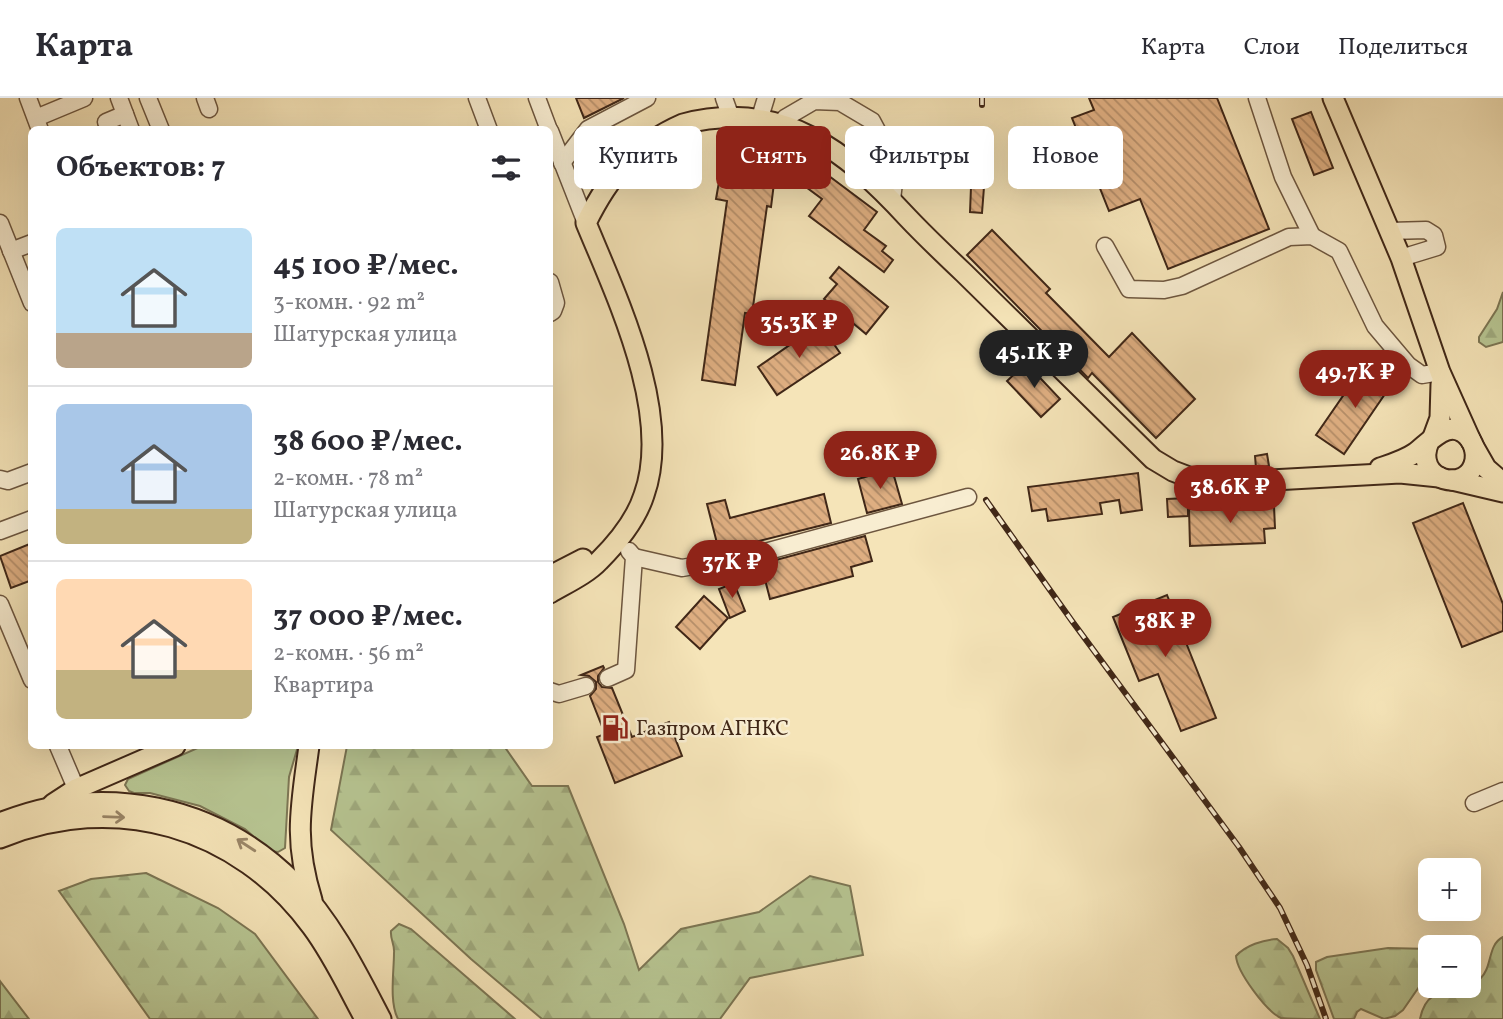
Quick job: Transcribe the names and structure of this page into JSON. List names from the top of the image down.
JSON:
{
  "places": {
    "fuel station": ["Газпром АГНКС"]
  },
  "page": {
    "header": "Карта",
    "nav": ["Карта", "Слои", "Поделиться"],
    "chip": [
      "Купить",
      "Снять",
      "Фильтры",
      "Новое"
    ],
    "heading": "Объектов: 7",
    "list": [
      {
        "name": "45 100 ₽/мес.",
        "note": "3-комн. · 92 m² · Шатурская улица"
      },
      {
        "name": "38 600 ₽/мес.",
        "note": "2-комн. · 78 m² · Шатурская улица"
      },
      {
        "name": "37 000 ₽/мес.",
        "note": "2-комн. · 56 m² · Квартира"
      }
    ],
    "price": [
      "35.3K ₽",
      "45.1K ₽",
      "49.7K ₽",
      "26.8K ₽",
      "38.6K ₽",
      "37K ₽",
      "38K ₽"
    ],
    "map_buttons": ["+", "−"]
  }
}
